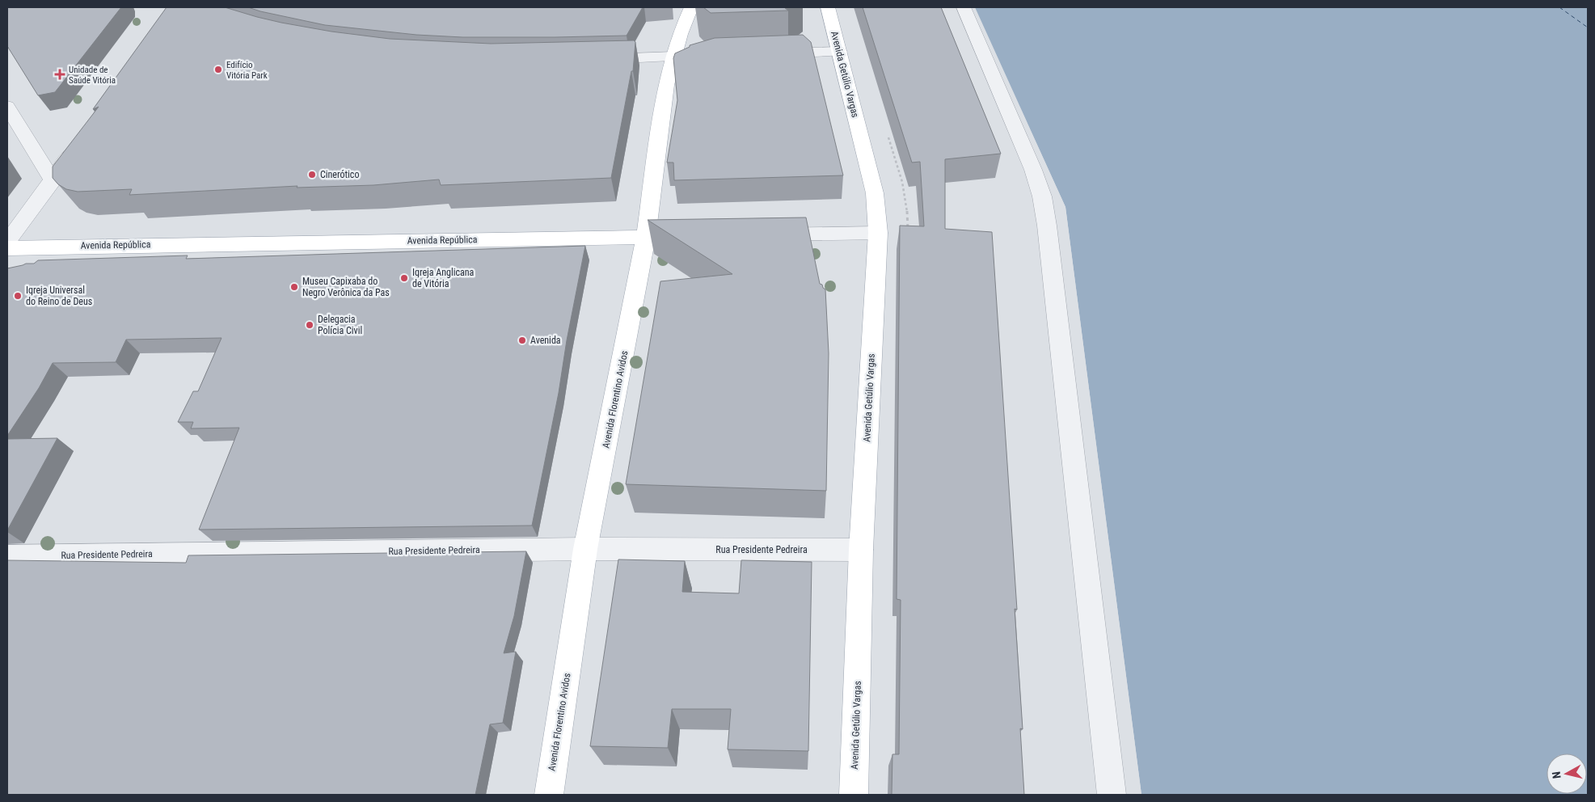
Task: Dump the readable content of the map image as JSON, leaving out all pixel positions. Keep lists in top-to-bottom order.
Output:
{
  "streets": {
    "main road": ["Avenida Getúlio Vargas", "Avenida República", "Avenida Florentino Avidos"],
    "street": ["Rua Presidente Pedreira"]
  },
  "crossings": [
    ["Avenida Getúlio Vargas", "Rua Presidente Pedreira"],
    ["Avenida República", "Avenida Florentino Avidos"],
    ["Avenida Florentino Avidos", "Rua Presidente Pedreira"]
  ],
  "places": {
    "other": [
      "Edifício Vitória Park",
      "Cinerótico",
      "Igreja Anglicana de Vitória",
      "Museu Capixaba do Negro Verônica da Pas",
      "Igreja Universal do Reino de Deus",
      "Delegacia Polícia Civil",
      "Avenida"
    ],
    "health": ["Unidade de Saúde Vitória"]
  },
  "north": "left"
}
